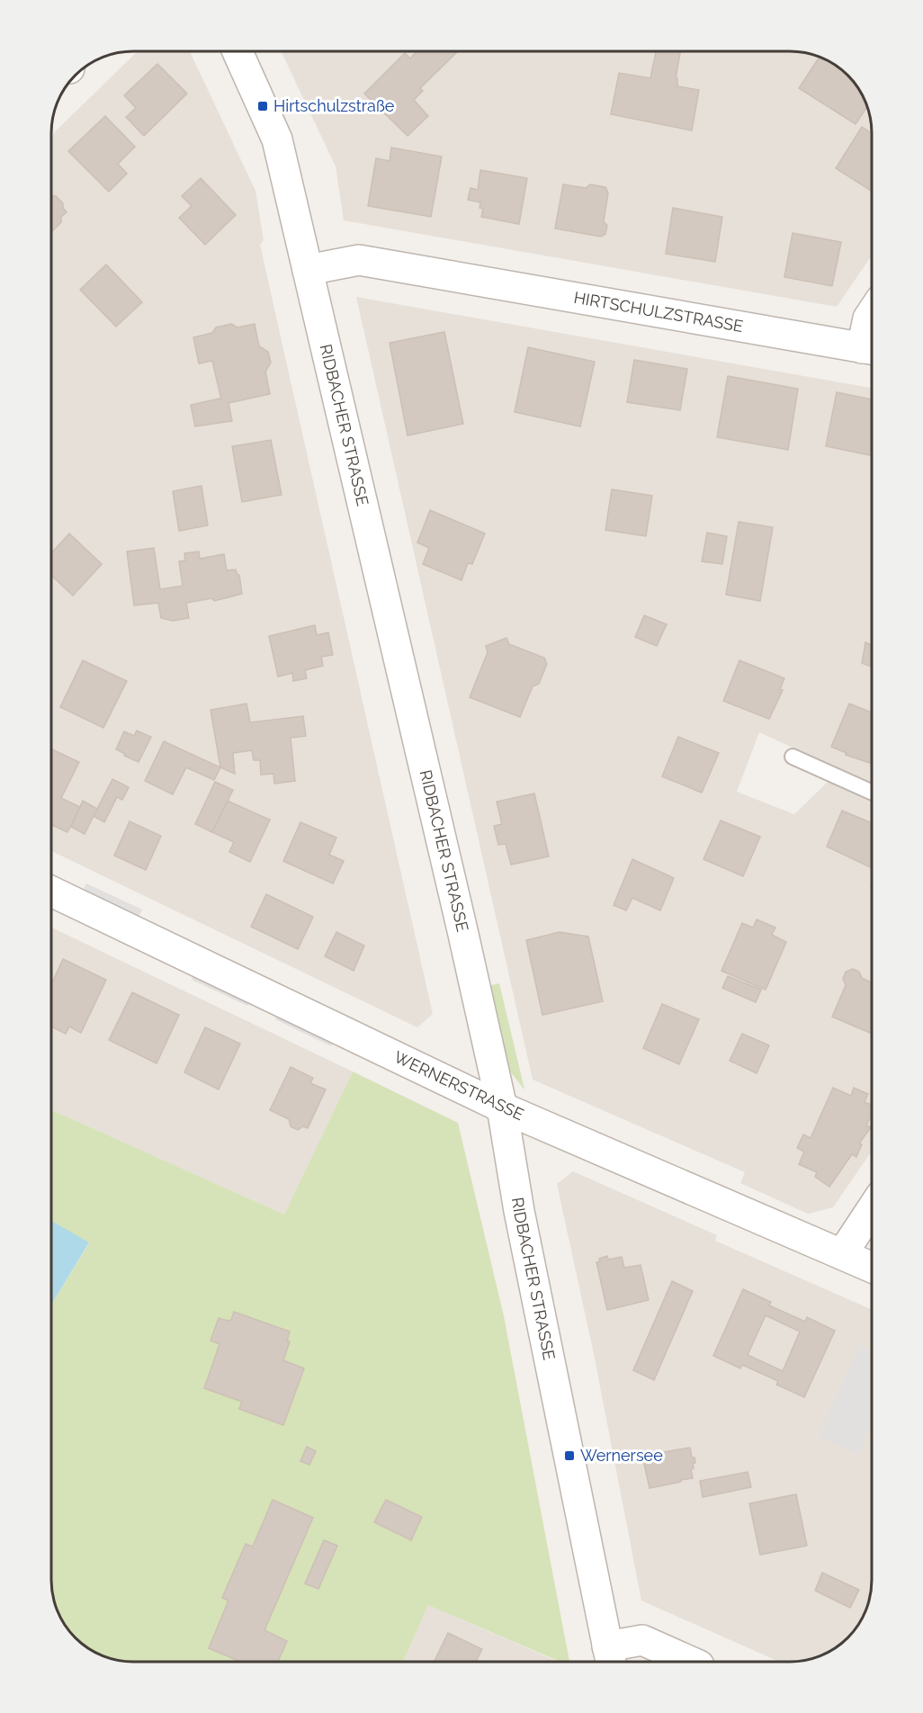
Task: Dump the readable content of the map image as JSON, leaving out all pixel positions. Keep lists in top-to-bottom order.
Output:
{
  "streets": {
    "street": ["HIRTSCHULZSTRASSE", "RIDBACHER STRASSE", "WERNERSTRASSE"]
  },
  "crossings": [
    ["HIRTSCHULZSTRASSE", "RIDBACHER STRASSE"],
    ["RIDBACHER STRASSE", "WERNERSTRASSE"]
  ],
  "places": {
    "transit": ["Hirtschulzstraße", "Wernersee"]
  }
}
